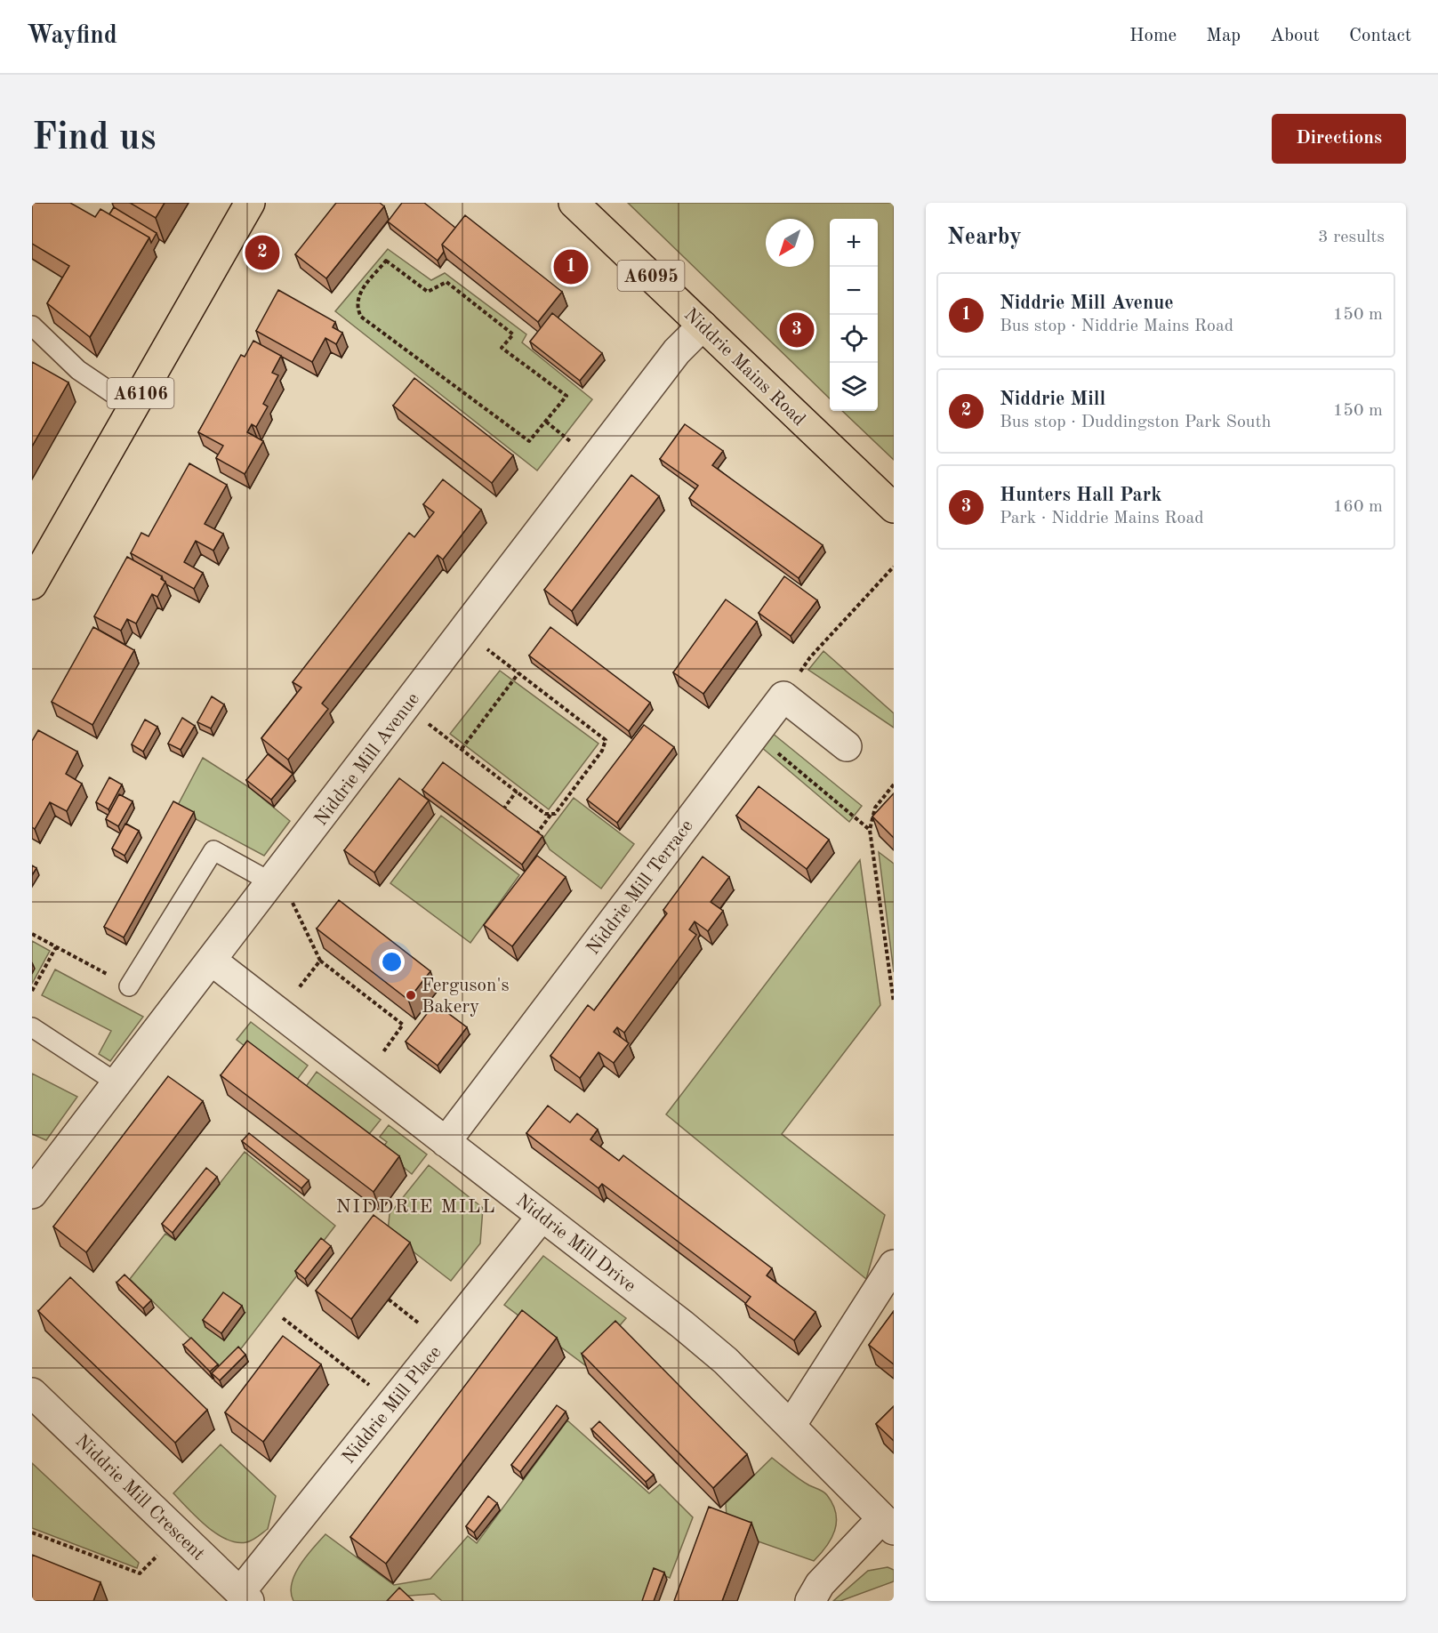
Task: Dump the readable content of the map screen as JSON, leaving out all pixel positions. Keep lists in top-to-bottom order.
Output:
{
  "streets": {
    "main road": ["A6095", "Niddrie Mains Road", "A6106"],
    "street": [
      "Niddrie Mill Avenue",
      "Niddrie Mill Terrace",
      "Niddrie Mill Drive",
      "Niddrie Mill Place",
      "Niddrie Mill Crescent"
    ]
  },
  "crossings": [
    ["Niddrie Mains Road", "Niddrie Mill Avenue"],
    ["Niddrie Mill Avenue", "Niddrie Mill Drive"],
    ["Niddrie Mill Terrace", "Niddrie Mill Drive"],
    ["Niddrie Mill Drive", "Niddrie Mill Place"],
    ["Niddrie Mill Place", "Niddrie Mill Crescent"]
  ],
  "districts": ["NIDDRIE MILL"],
  "places": ["Ferguson's Bakery"],
  "north": "bottom left",
  "page": {
    "header": "Wayfind",
    "nav": [
      "Home",
      "Map",
      "About",
      "Contact"
    ],
    "buttons": "Directions",
    "title": "Find us",
    "heading": ["Nearby", "3 results"],
    "map_buttons": ["+", "−"],
    "pins": ["2", "1", "3"],
    "list": [
      {
        "mark": "1",
        "name": "Niddrie Mill Avenue",
        "note": "Bus stop · Niddrie Mains Road",
        "value": "150 m"
      },
      {
        "mark": "2",
        "name": "Niddrie Mill",
        "note": "Bus stop · Duddingston Park South",
        "value": "150 m"
      },
      {
        "mark": "3",
        "name": "Hunters Hall Park",
        "note": "Park · Niddrie Mains Road",
        "value": "160 m"
      }
    ]
  }
}
